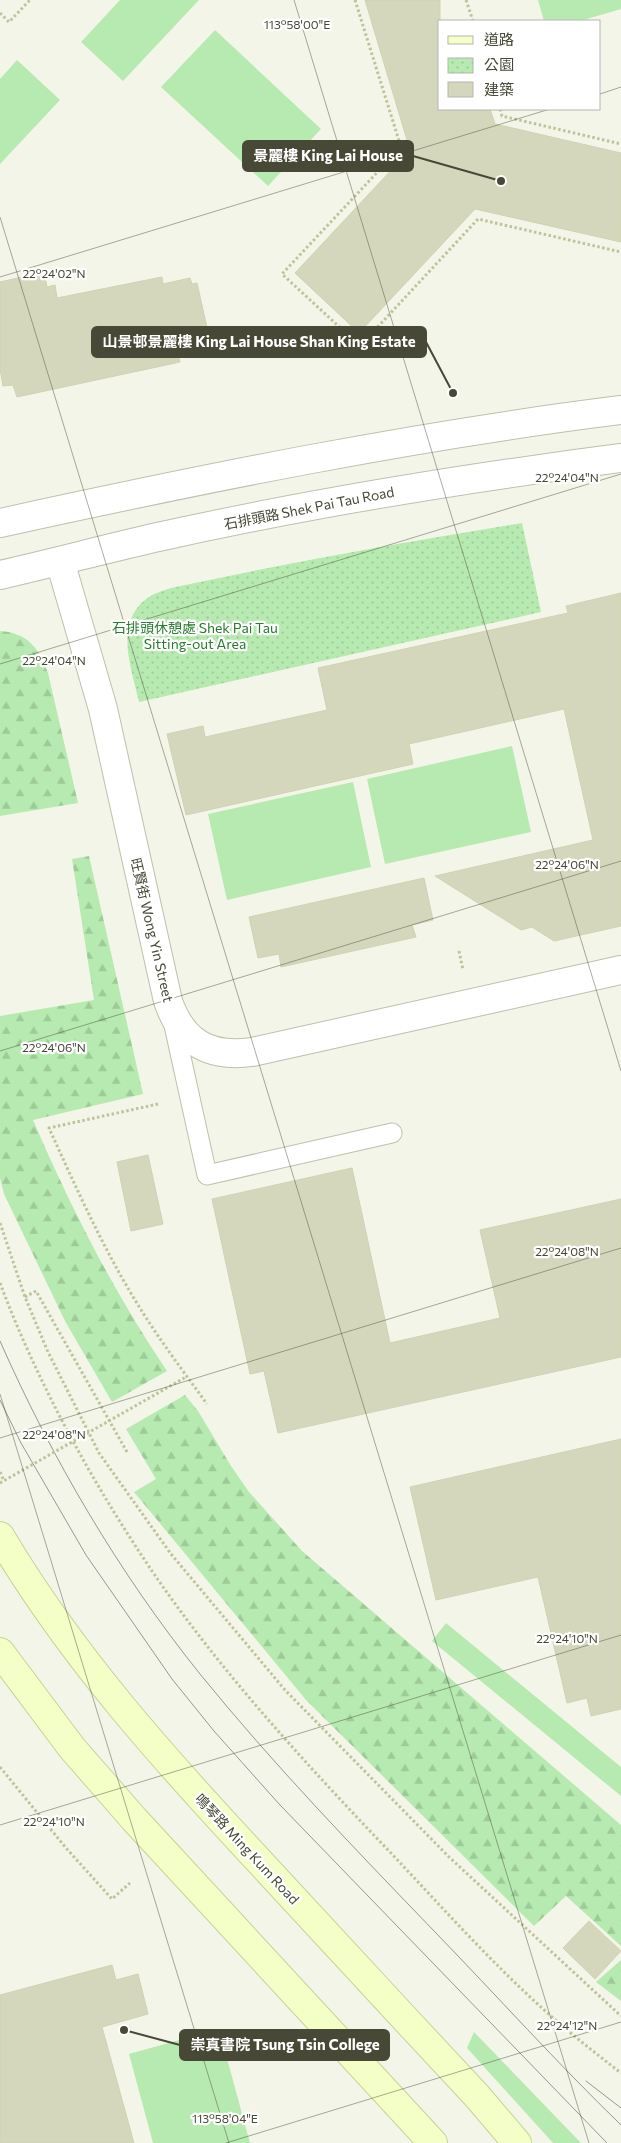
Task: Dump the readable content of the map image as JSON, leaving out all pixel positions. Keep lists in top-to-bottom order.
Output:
{
  "streets": {
    "main road": ["鳴琴路 Ming Kum Road"],
    "street": ["石排頭路 Shek Pai Tau Road", "旺賢街 Wong Yin Street"]
  },
  "crossings": [
    ["石排頭路 Shek Pai Tau Road", "旺賢街 Wong Yin Street"]
  ],
  "parks": ["石排頭休憩處 Shek Pai Tau Sitting-out Area"],
  "places": ["景麗樓 King Lai House", "山景邨景麗樓 King Lai House Shan King Estate", "崇真書院 Tsung Tsin College"],
  "legend": ["道路", "公園", "建築"],
  "coordinates": [
    "113°58'00\"E",
    "22°24'02\"N",
    "22°24'04\"N",
    "22°24'06\"N",
    "22°24'08\"N",
    "22°24'10\"N",
    "22°24'12\"N",
    "113°58'04\"E"
  ]
}
